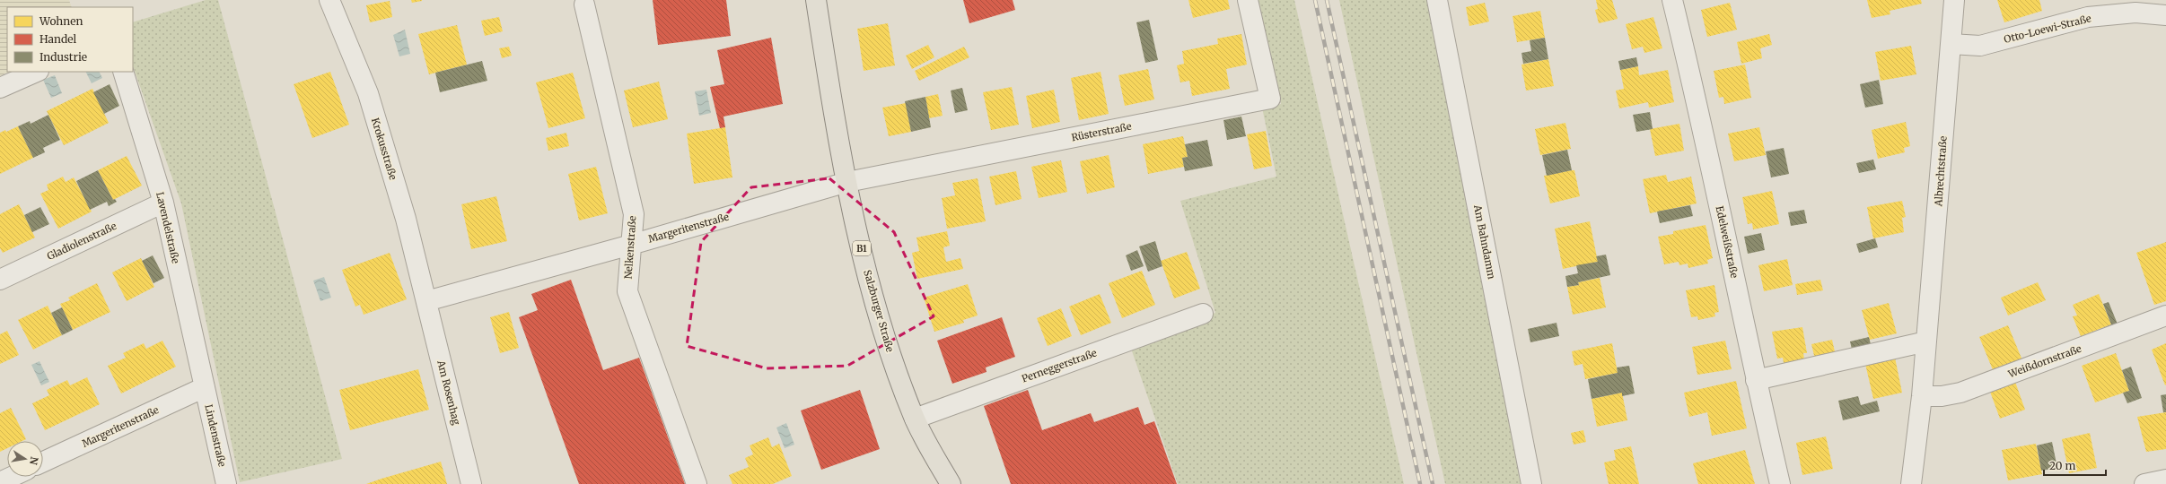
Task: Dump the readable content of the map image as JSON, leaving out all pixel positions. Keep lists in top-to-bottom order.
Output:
{
  "streets": {
    "main road": ["B1", "Salzburger Straße"],
    "street": [
      "Otto-Loewi-Straße",
      "Rüsterstraße",
      "Krokusstraße",
      "Albrechtstraße",
      "Lavendelstraße",
      "Margeritenstraße",
      "Gladiolenstraße",
      "Am Bahndamm",
      "Edelweißstraße",
      "Nelkenstraße",
      "Weißdornstraße",
      "Perneggerstraße",
      "Am Rosenhag",
      "Lindenstraße"
    ]
  },
  "crossings": [
    ["Otto-Loewi-Straße", "Albrechtstraße"],
    ["Rüsterstraße", "Margeritenstraße"],
    ["Rüsterstraße", "Salzburger Straße"],
    ["Krokusstraße", "Margeritenstraße"],
    ["Krokusstraße", "Am Rosenhag"],
    ["Albrechtstraße", "Weißdornstraße"],
    ["Lavendelstraße", "Margeritenstraße"],
    ["Lavendelstraße", "Gladiolenstraße"],
    ["Lavendelstraße", "Lindenstraße"],
    ["Margeritenstraße", "Nelkenstraße"],
    ["Margeritenstraße", "Salzburger Straße"],
    ["Margeritenstraße", "Am Rosenhag"],
    ["Margeritenstraße", "Lindenstraße"],
    ["Salzburger Straße", "Perneggerstraße"]
  ],
  "legend": ["Wohnen", "Handel", "Industrie"],
  "scale_bar": "20 m",
  "north": "right"
}
